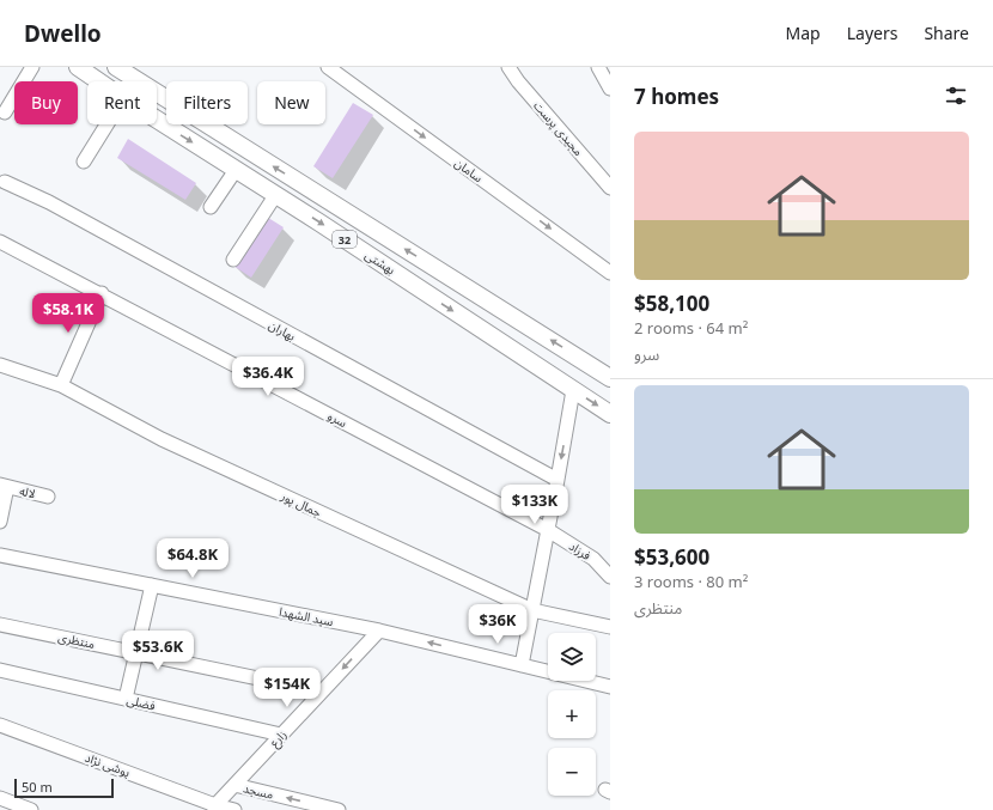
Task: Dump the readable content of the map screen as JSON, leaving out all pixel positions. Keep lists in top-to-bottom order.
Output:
{
  "streets": {
    "main road": ["32", "بهشتى"],
    "street": [
      "مجیدی پرست",
      "سامان",
      "بهاران",
      "سرو",
      "لاله",
      "جمال پور",
      "فرزاد",
      "سید الشهدا",
      "منتظری",
      "فضلی",
      "زارع",
      "یوشی نژاد",
      "مسجد"
    ]
  },
  "crossings": [
    ["سرو", "فرزاد"],
    ["سید الشهدا", "زارع"],
    ["منتظری", "زارع"],
    ["فضلی", "زارع"],
    ["زارع", "یوشی نژاد"],
    ["زارع", "مسجد"]
  ],
  "one_way": ["سامان", "زارع", "مسجد"],
  "scale_bar": "50 m",
  "page": {
    "header": "Dwello",
    "nav": ["Map", "Layers", "Share"],
    "heading": "7 homes",
    "chip": [
      "Buy",
      "Rent",
      "Filters",
      "New"
    ],
    "list": [
      {
        "name": "$58,100",
        "note": "2 rooms · 64 m² · سرو"
      },
      {
        "name": "$53,600",
        "note": "3 rooms · 80 m² · منتظری"
      }
    ],
    "price": [
      "$58.1K",
      "$36.4K",
      "$133K",
      "$64.8K",
      "$36K",
      "$53.6K",
      "$154K"
    ],
    "map_buttons": ["+", "−"],
    "scale": "50 m"
  }
}
